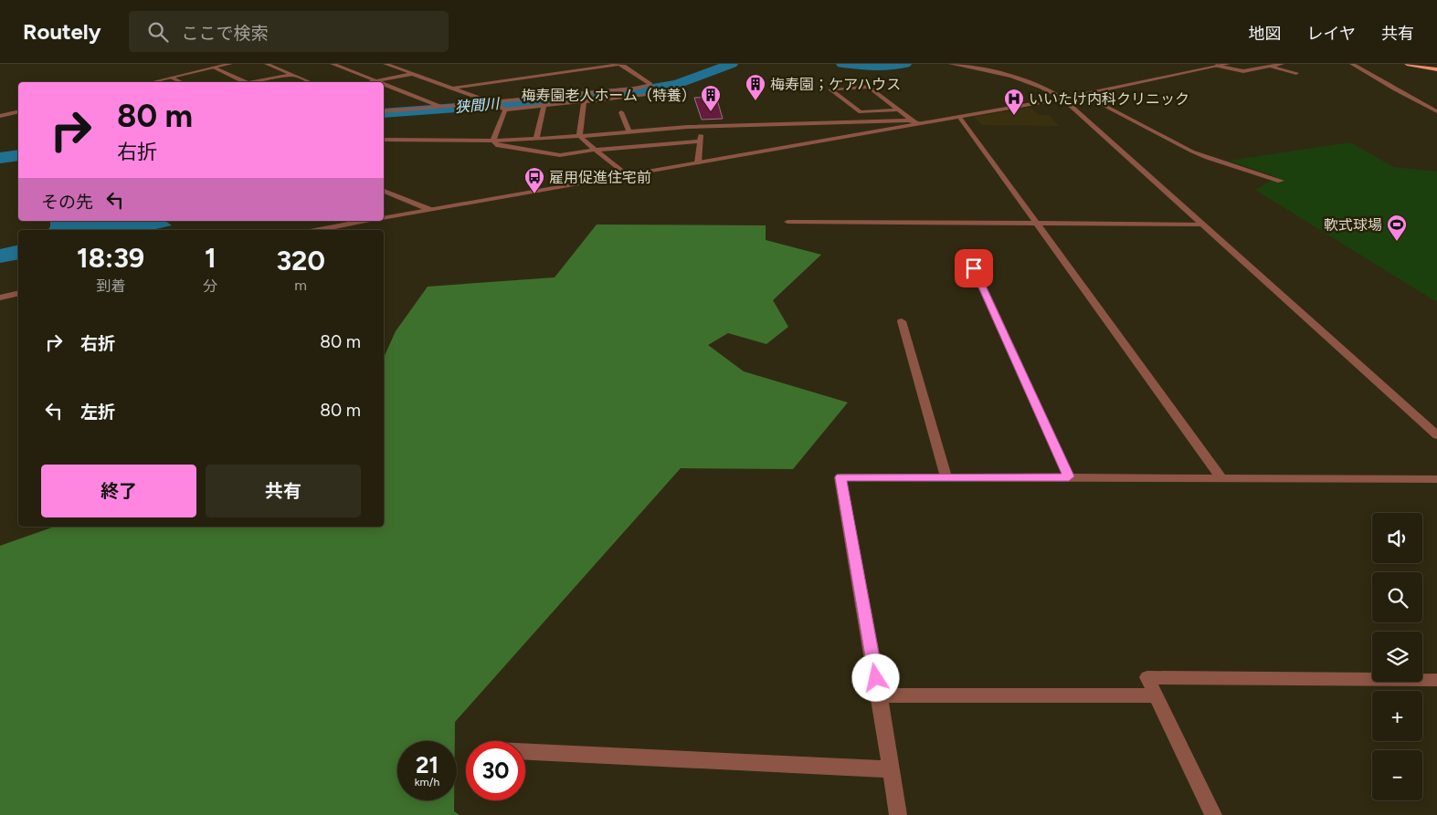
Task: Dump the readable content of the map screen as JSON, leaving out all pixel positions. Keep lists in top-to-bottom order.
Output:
{
  "water": ["狭間川"],
  "places": {
    "building": ["梅寿園；ケアハウス", "梅寿園老人ホーム（特養）"],
    "hospital": ["いいたけ内科クリニック"],
    "bus stop": ["雇用促進住宅前"],
    "sports": ["軟式球場"]
  },
  "page": {
    "header": "Routely",
    "search": "ここで検索",
    "nav": ["地図", "レイヤ", "共有"],
    "turn": ["80 m", "右折"],
    "then": "その先",
    "eta": [
      "18:39",
      "到着",
      "1",
      "分",
      "320",
      "m"
    ],
    "list": [
      {
        "name": "右折",
        "value": "80 m"
      },
      {
        "name": "左折",
        "value": "80 m"
      }
    ],
    "buttons": ["終了", "共有"],
    "map_buttons": ["+", "−"],
    "speed": "21 km/h",
    "limit": "30"
  }
}
